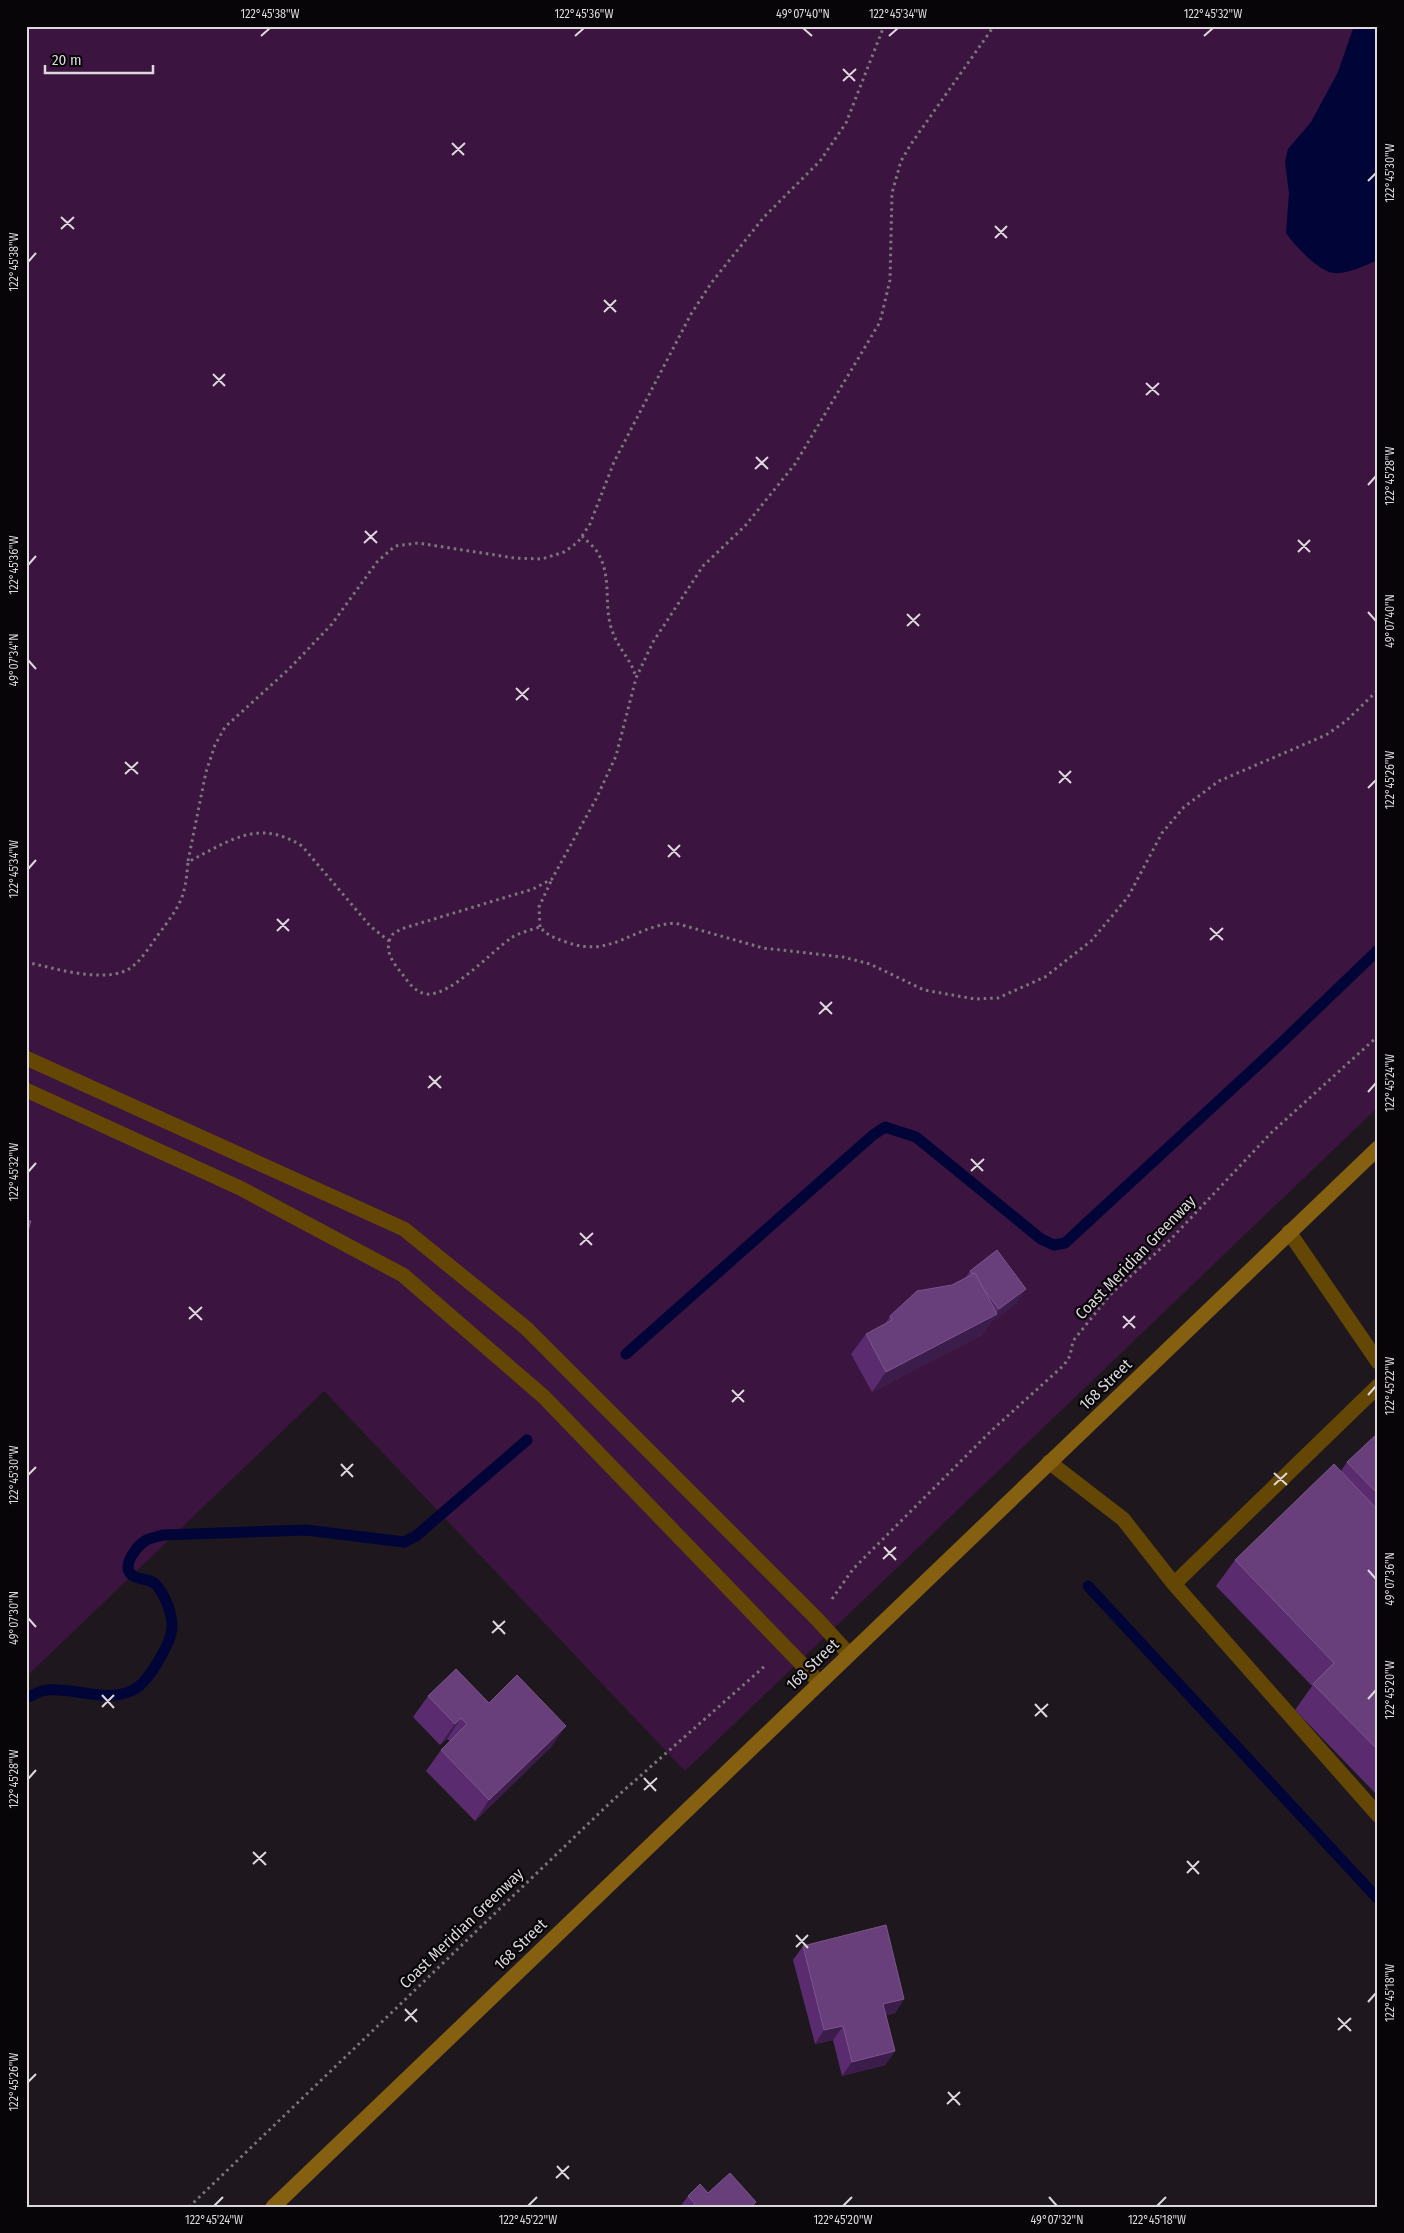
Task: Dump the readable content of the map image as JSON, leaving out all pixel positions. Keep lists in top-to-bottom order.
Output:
{
  "streets": {
    "main road": ["168 Street"],
    "path": ["Coast Meridian Greenway"]
  },
  "scale_bar": "20 m",
  "coordinates": [
    "122°45'38\"W",
    "122°45'36\"W",
    "49°07'40\"N",
    "122°45'34\"W",
    "122°45'32\"W",
    "122°45'30\"W",
    "122°45'28\"W",
    "49°07'34\"N",
    "122°45'26\"W",
    "122°45'24\"W",
    "122°45'22\"W",
    "49°07'36\"N",
    "49°07'30\"N",
    "122°45'20\"W",
    "122°45'18\"W",
    "49°07'32\"N"
  ]
}
